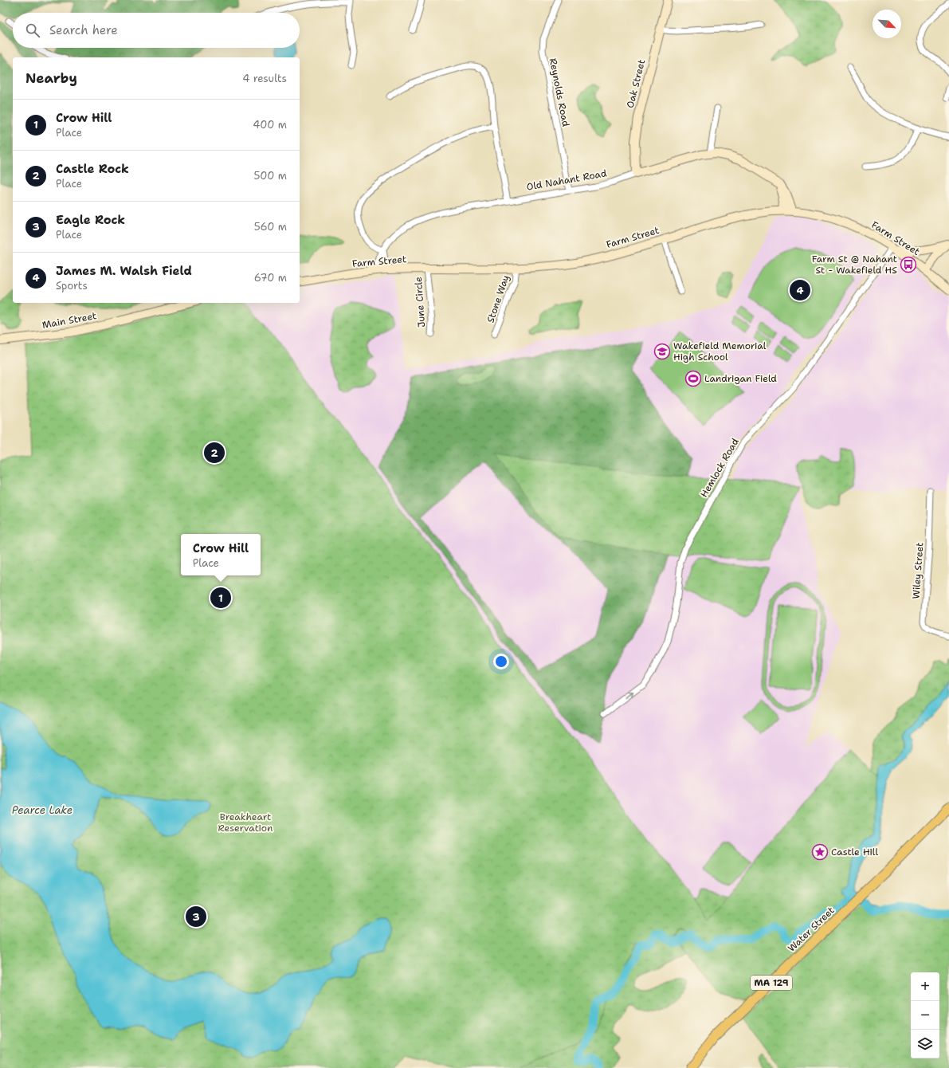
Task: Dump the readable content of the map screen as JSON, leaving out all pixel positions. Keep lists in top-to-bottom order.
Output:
{
  "streets": {
    "main road": [
      "Oak Street",
      "Old Nahant Road",
      "Farm Street",
      "Main Street",
      "Water Street",
      "MA 129"
    ],
    "street": [
      "Reynolds Road",
      "Stone Way",
      "June Circle",
      "Hemlock Road",
      "Wiley Street"
    ]
  },
  "crossings": [
    ["Oak Street", "Old Nahant Road"],
    ["Reynolds Road", "Old Nahant Road"],
    ["Old Nahant Road", "Farm Street"],
    ["Farm Street", "Stone Way"],
    ["Farm Street", "June Circle"],
    ["Farm Street", "Hemlock Road"]
  ],
  "one_way": ["Hemlock Road"],
  "water": ["Pearce Lake"],
  "parks": ["Breakheart Reservation"],
  "places": {
    "bus stop": ["Farm St @ Nahant St - Wakefield HS"],
    "school or university": ["Wakefield Memorial High School"],
    "sports": ["Landrigan Field"],
    "place": ["Castle Hill"]
  },
  "north": "bottom right",
  "page": {
    "search": "Search here",
    "heading": ["Nearby", "4 results"],
    "list": [
      {
        "mark": "1",
        "name": "Crow Hill",
        "note": "Place",
        "value": "400 m"
      },
      {
        "mark": "2",
        "name": "Castle Rock",
        "note": "Place",
        "value": "500 m"
      },
      {
        "mark": "3",
        "name": "Eagle Rock",
        "note": "Place",
        "value": "560 m"
      },
      {
        "mark": "4",
        "name": "James M. Walsh Field",
        "note": "Sports",
        "value": "670 m"
      }
    ],
    "pins": [
      "4",
      "2",
      "1",
      "3"
    ],
    "popup": ["Crow Hill", "Place"],
    "map_buttons": ["+", "−"]
  }
}
